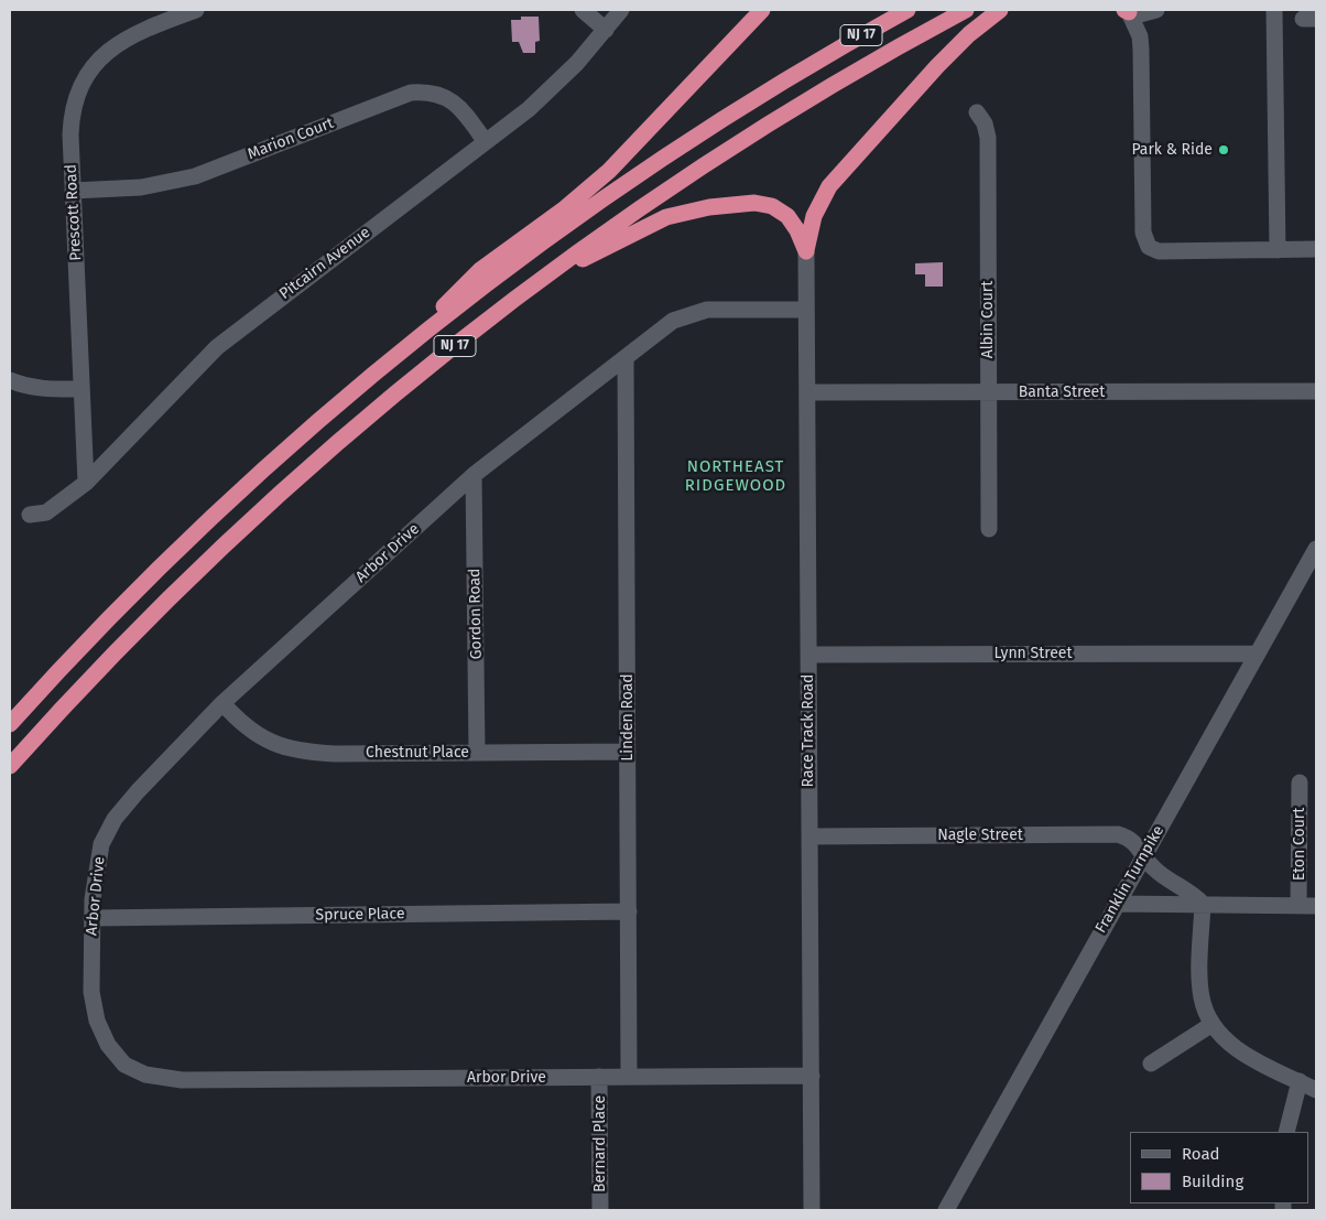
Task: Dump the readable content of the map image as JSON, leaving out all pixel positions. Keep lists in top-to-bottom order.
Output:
{
  "streets": {
    "highway": ["NJ 17"],
    "street": [
      "Marion Court",
      "Prescott Road",
      "Pitcairn Avenue",
      "Albin Court",
      "Banta Street",
      "Arbor Drive",
      "Gordon Road",
      "Lynn Street",
      "Linden Road",
      "Race Track Road",
      "Chestnut Place",
      "Nagle Street",
      "Eton Court",
      "Franklin Turnpike",
      "Spruce Place",
      "Bernard Place"
    ]
  },
  "crossings": [
    ["Marion Court", "Prescott Road"],
    ["Marion Court", "Pitcairn Avenue"],
    ["Prescott Road", "Pitcairn Avenue"],
    ["Albin Court", "Banta Street"],
    ["Banta Street", "Race Track Road"],
    ["Arbor Drive", "Gordon Road"],
    ["Arbor Drive", "Linden Road"],
    ["Arbor Drive", "Race Track Road"],
    ["Arbor Drive", "Chestnut Place"],
    ["Arbor Drive", "Spruce Place"],
    ["Arbor Drive", "Bernard Place"],
    ["Gordon Road", "Chestnut Place"],
    ["Lynn Street", "Race Track Road"],
    ["Lynn Street", "Franklin Turnpike"],
    ["Linden Road", "Chestnut Place"],
    ["Linden Road", "Spruce Place"],
    ["Race Track Road", "Nagle Street"],
    ["Nagle Street", "Franklin Turnpike"]
  ],
  "districts": ["NORTHEAST RIDGEWOOD"],
  "places": ["Park & Ride"],
  "legend": ["Road", "Building"]
}
